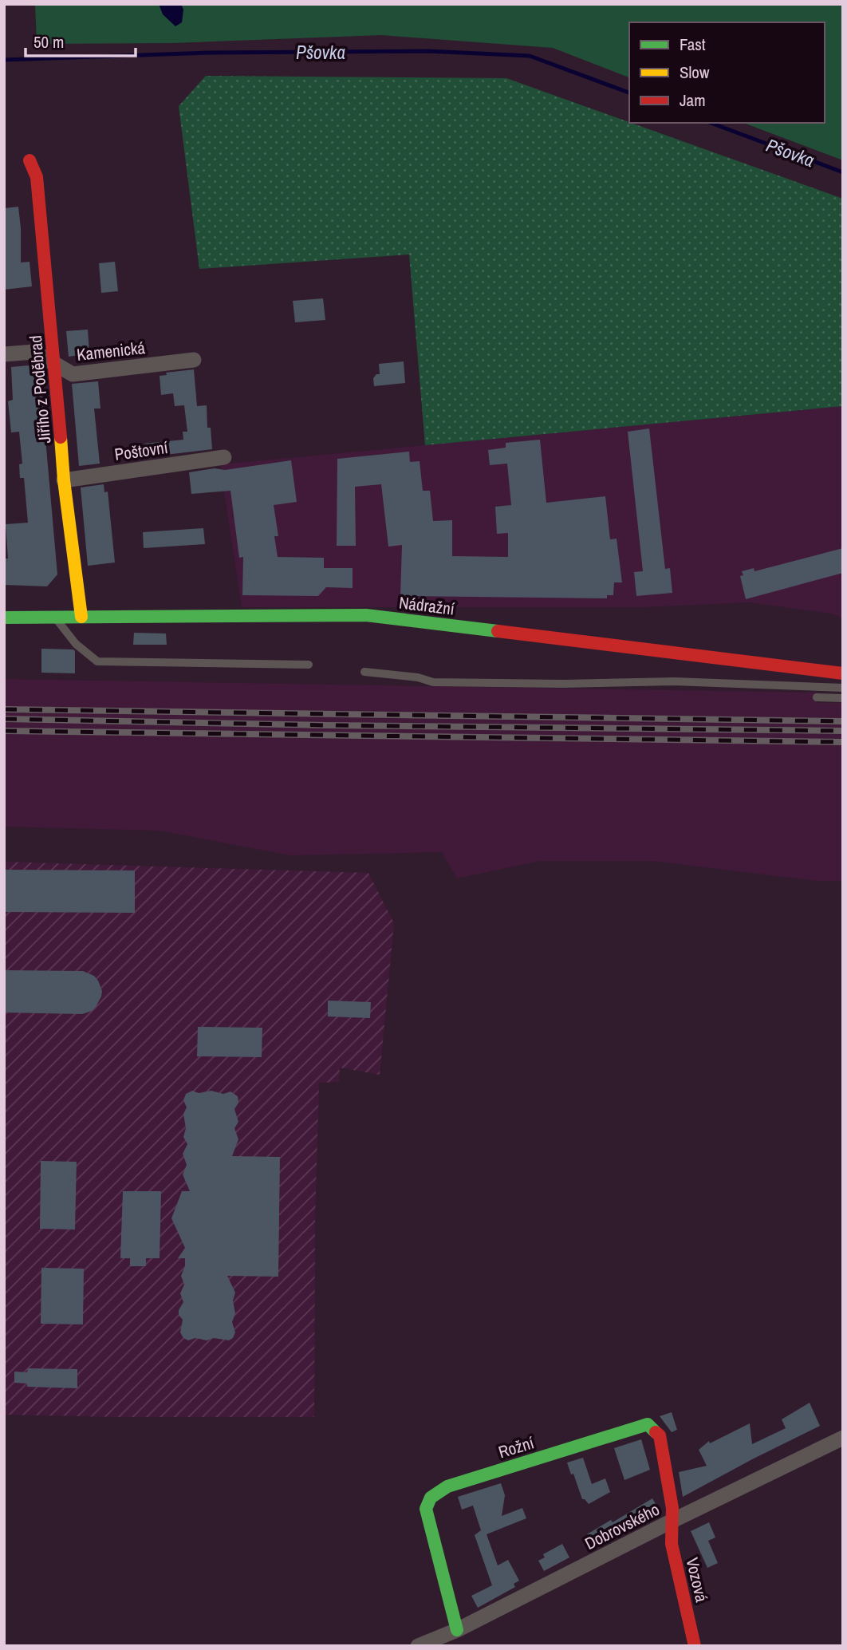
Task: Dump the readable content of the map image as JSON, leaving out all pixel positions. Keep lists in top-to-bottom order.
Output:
{
  "streets": {
    "street": [
      "Kamenická",
      "Jiřího z Poděbrad",
      "Poštovní",
      "Nádražní",
      "Rožní",
      "Dobrovského",
      "Vozová"
    ]
  },
  "crossings": [
    ["Kamenická", "Jiřího z Poděbrad"],
    ["Jiřího z Poděbrad", "Poštovní"],
    ["Jiřího z Poděbrad", "Nádražní"],
    ["Rožní", "Dobrovského"],
    ["Rožní", "Vozová"],
    ["Dobrovského", "Vozová"]
  ],
  "water": ["Pšovka"],
  "legend": ["Fast", "Slow", "Jam"],
  "scale_bar": "50 m"
}
